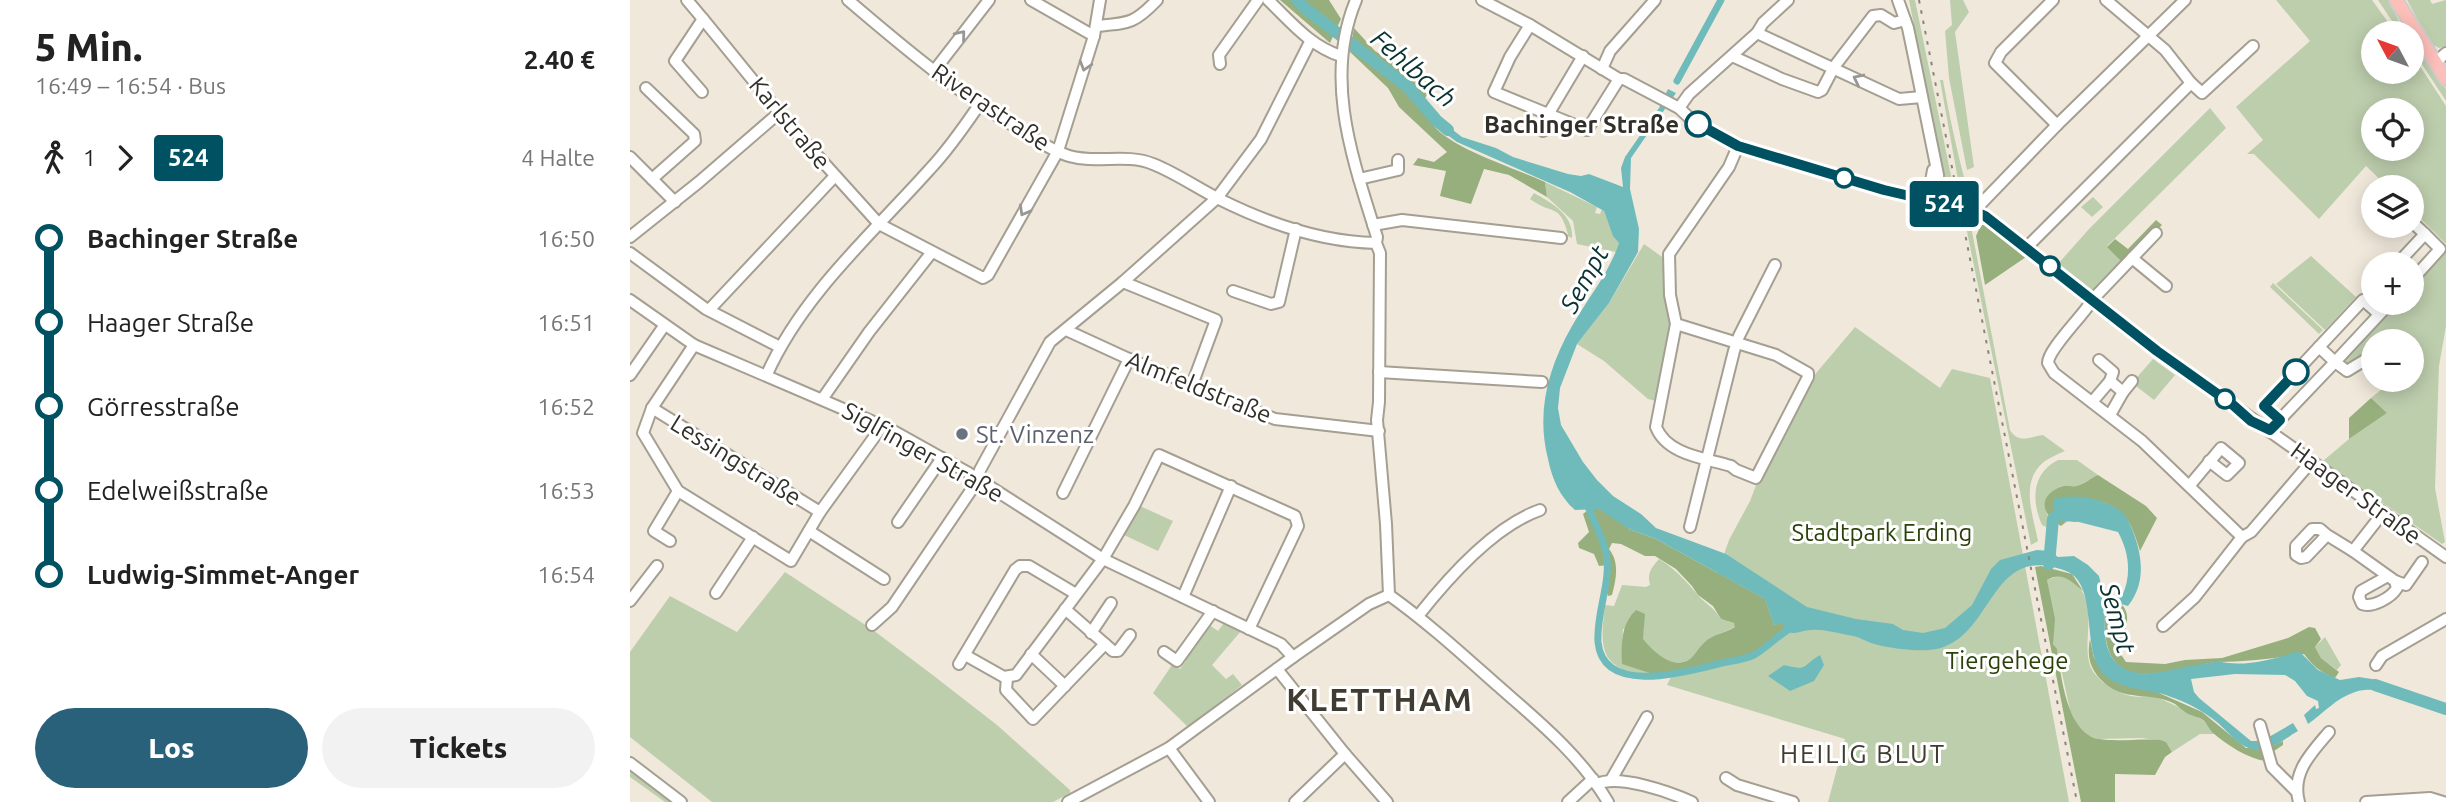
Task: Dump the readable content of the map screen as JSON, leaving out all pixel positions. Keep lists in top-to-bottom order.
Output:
{
  "streets": {
    "street": [
      "Riverastraße",
      "Karlstraße",
      "Almfeldstraße",
      "Siglfinger Straße",
      "Lessingstraße",
      "Haager Straße"
    ]
  },
  "districts": ["KLETTHAM", "HEILIG BLUT"],
  "water": ["Fehlbach", "Sempt"],
  "parks": ["Stadtpark Erding", "Tiergehege"],
  "places": ["Bachinger Straße", "St. Vinzenz"],
  "lines": ["bus line 524"],
  "north": "top left",
  "page": {
    "heading": ["5 Min.", "16:49 – 16:54 · Bus", "2.40 €"],
    "on_map": "524",
    "map_buttons": ["+", "−"],
    "legs": ["1", "524", "4 Halte"],
    "list": [
      {
        "name": "Bachinger Straße",
        "value": "16:50"
      },
      {
        "name": "Haager Straße",
        "value": "16:51"
      },
      {
        "name": "Görresstraße",
        "value": "16:52"
      },
      {
        "name": "Edelweißstraße",
        "value": "16:53"
      },
      {
        "name": "Ludwig-Simmet-Anger",
        "value": "16:54"
      }
    ],
    "buttons": ["Los", "Tickets"]
  }
}
